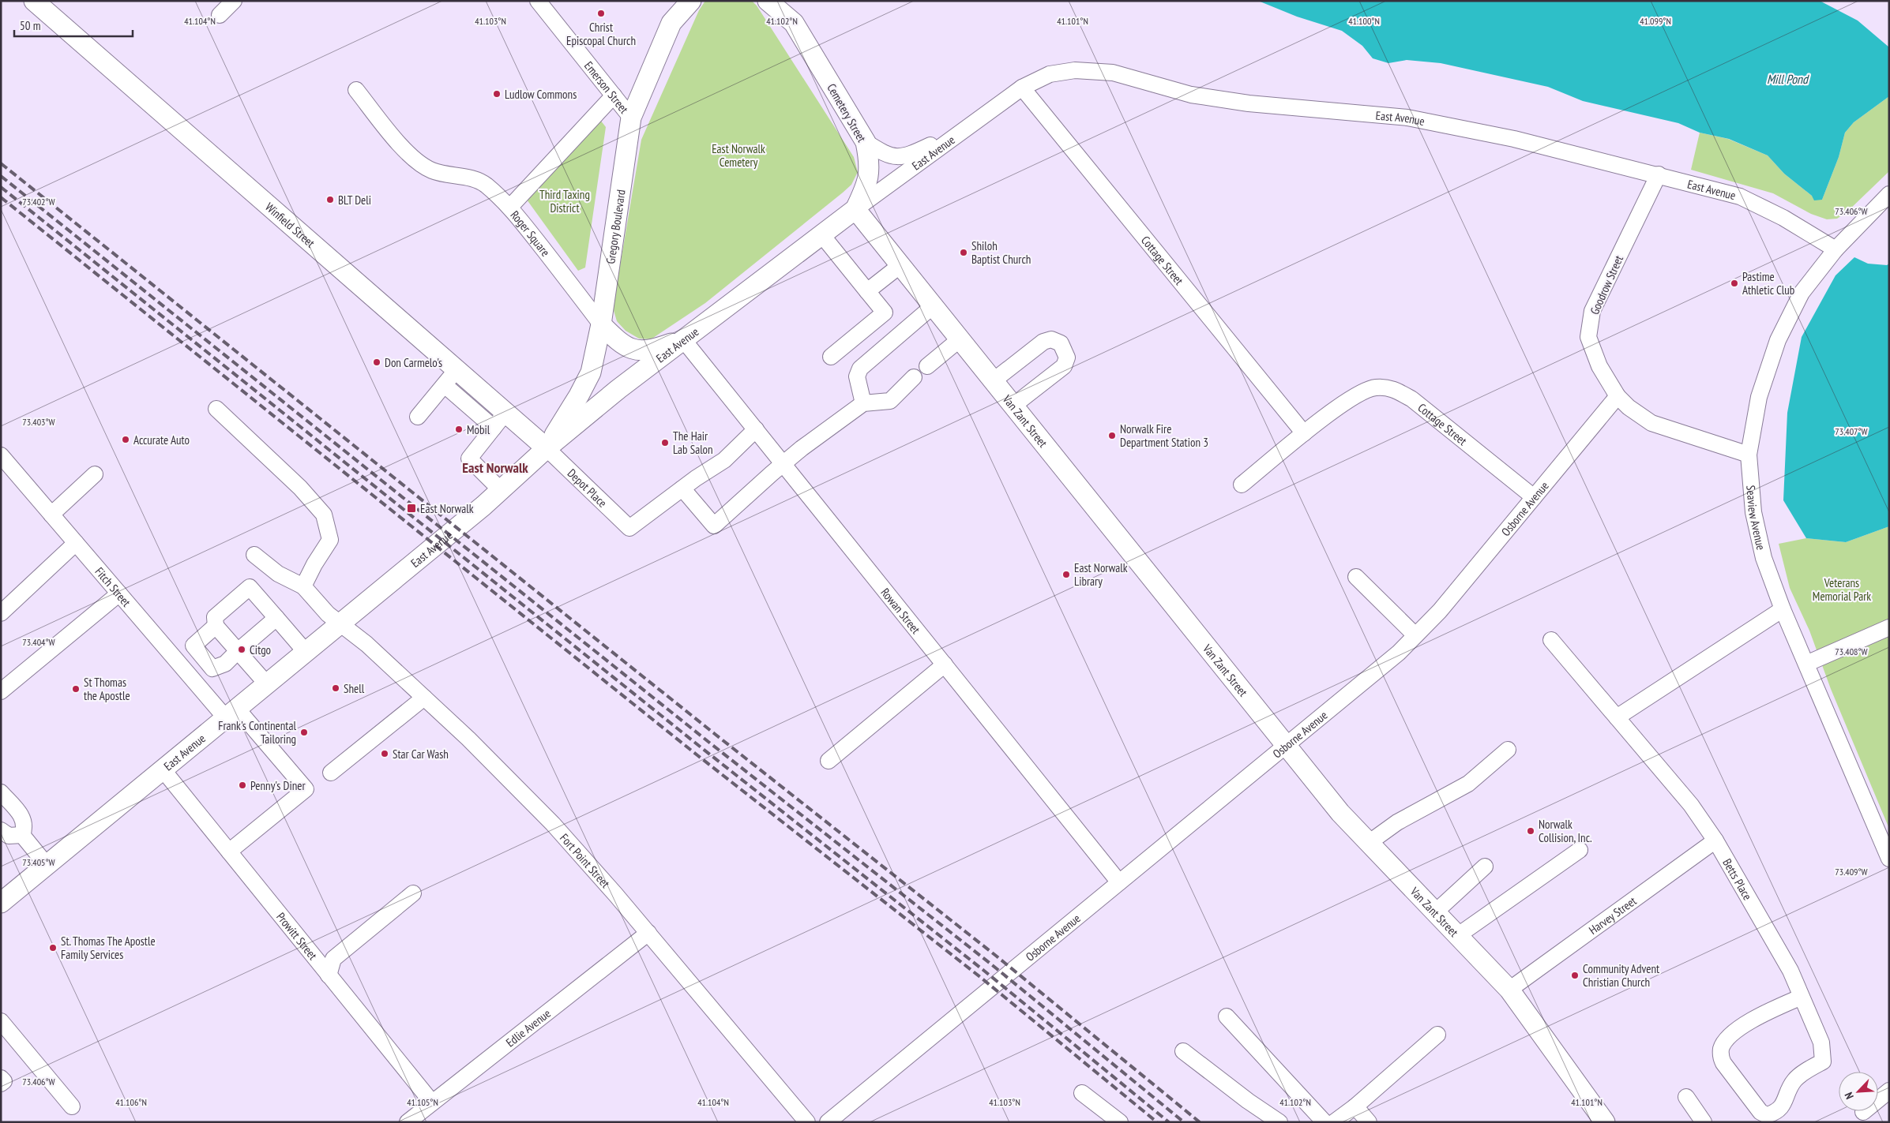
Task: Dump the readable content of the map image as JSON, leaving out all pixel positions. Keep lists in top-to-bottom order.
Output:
{
  "streets": {
    "main road": [
      "Cemetery Street",
      "East Avenue",
      "Winfield Street",
      "Gregory Boulevard",
      "Van Zant Street"
    ],
    "street": [
      "Emerson Street",
      "Roger Square",
      "Cottage Street",
      "Goodrow Street",
      "Depot Place",
      "Osborne Avenue",
      "Seaview Avenue",
      "Fitch Street",
      "Rowan Street",
      "Fort Point Street",
      "Betts Place",
      "Harvey Street",
      "Prowitt Street",
      "Edlie Avenue"
    ]
  },
  "crossings": [
    ["Emerson Street", "Gregory Boulevard"],
    ["Emerson Street", "Roger Square"],
    ["Cemetery Street", "East Avenue"],
    ["Cemetery Street", "Van Zant Street"],
    ["East Avenue", "Winfield Street"],
    ["East Avenue", "Gregory Boulevard"],
    ["East Avenue", "Cottage Street"],
    ["East Avenue", "Goodrow Street"],
    ["East Avenue", "Van Zant Street"],
    ["East Avenue", "Depot Place"],
    ["East Avenue", "Seaview Avenue"],
    ["East Avenue", "Fitch Street"],
    ["East Avenue", "Rowan Street"],
    ["East Avenue", "Fort Point Street"],
    ["East Avenue", "Prowitt Street"],
    ["Winfield Street", "Gregory Boulevard"],
    ["Winfield Street", "Depot Place"],
    ["Gregory Boulevard", "Roger Square"],
    ["Gregory Boulevard", "Depot Place"],
    ["Cottage Street", "Osborne Avenue"],
    ["Goodrow Street", "Osborne Avenue"],
    ["Van Zant Street", "Osborne Avenue"],
    ["Van Zant Street", "Harvey Street"],
    ["Osborne Avenue", "Rowan Street"],
    ["Fitch Street", "Prowitt Street"],
    ["Fort Point Street", "Edlie Avenue"],
    ["Betts Place", "Harvey Street"],
    ["Prowitt Street", "Edlie Avenue"]
  ],
  "districts": ["East Norwalk"],
  "water": ["Mill Pond"],
  "parks": ["East Norwalk Cemetery", "Third Taxing District", "Veterans Memorial Park"],
  "places": {
    "other": [
      "Christ Episcopal Church",
      "Ludlow Commons",
      "BLT Deli",
      "Shiloh Baptist Church",
      "Pastime Athletic Club",
      "Don Carmelo's",
      "Mobil",
      "Norwalk Fire Department Station 3",
      "Accurate Auto",
      "The Hair Lab Salon",
      "East Norwalk Library",
      "Citgo",
      "Shell",
      "St Thomas the Apostle",
      "Frank's Continental Tailoring",
      "Star Car Wash",
      "Penny's Diner",
      "Norwalk Collision, Inc.",
      "St. Thomas The Apostle Family Services",
      "Community Advent Christian Church"
    ],
    "transit": ["East Norwalk"]
  },
  "scale_bar": "50 m",
  "north": "bottom left",
  "coordinates": [
    "41.101°N",
    "41.104°N",
    "41.103°N",
    "41.102°N",
    "41.100°N",
    "41.099°N",
    "73.402°W",
    "73.406°W",
    "73.403°W",
    "73.407°W",
    "73.404°W",
    "73.408°W",
    "73.405°W",
    "73.409°W",
    "41.106°N",
    "41.105°N"
  ]
}
